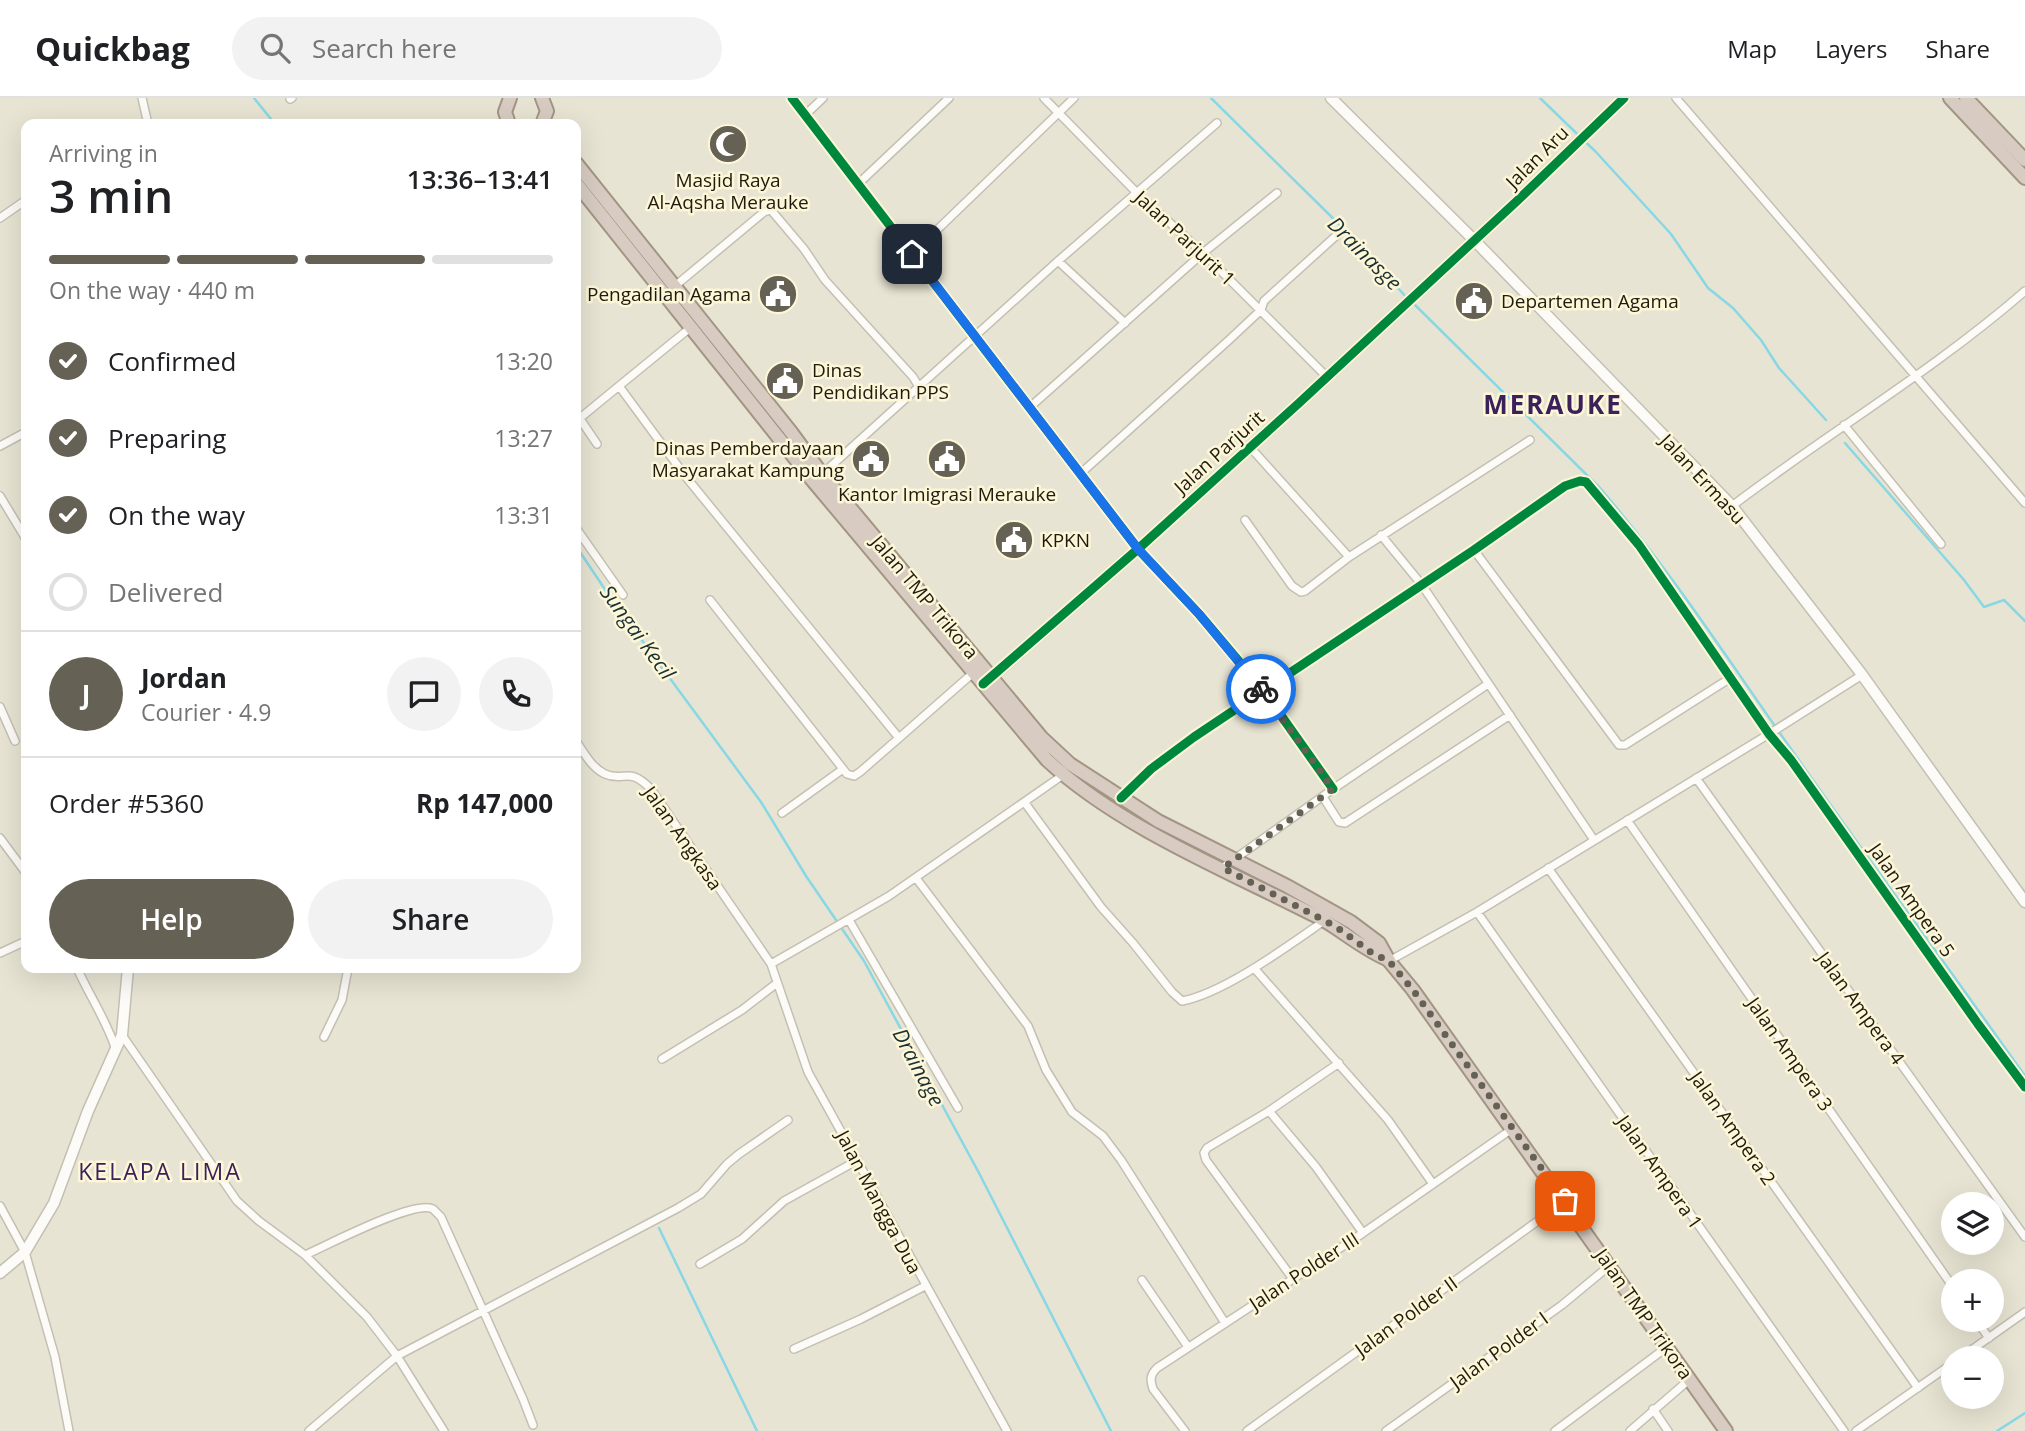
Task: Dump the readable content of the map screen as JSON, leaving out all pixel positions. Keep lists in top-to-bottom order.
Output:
{
  "streets": {
    "highway": ["Jalan TMP Trikora"],
    "street": [
      "Jalan Aru",
      "Jalan Parjurit 1",
      "Jalan Parjurit",
      "Jalan Ermasu",
      "Jalan Angkasa",
      "Jalan Ampera 5",
      "Jalan Ampera 4",
      "Jalan Ampera 3",
      "Jalan Ampera 2",
      "Jalan Ampera 1",
      "Jalan Mangga Dua",
      "Jalan Polder III",
      "Jalan Polder II",
      "Jalan Polder I"
    ]
  },
  "crossings": [
    ["Jalan Aru", "Jalan Parjurit"],
    ["Jalan Aru", "Jalan Ermasu"],
    ["Jalan Parjurit 1", "Jalan Parjurit"],
    ["Jalan Parjurit", "Jalan Ermasu"],
    ["Jalan Parjurit", "Jalan TMP Trikora"],
    ["Jalan TMP Trikora", "Jalan Polder III"],
    ["Jalan TMP Trikora", "Jalan Polder II"],
    ["Jalan TMP Trikora", "Jalan Polder I"],
    ["Jalan Angkasa", "Jalan Mangga Dua"]
  ],
  "districts": ["MERAUKE", "KELAPA LIMA"],
  "water": ["Drainasge", "Sungai Kecil", "Drainage"],
  "places": {
    "mosque": ["Masjid Raya Al-Aqsha Merauke"],
    "public building": [
      "Pengadilan Agama",
      "Departemen Agama",
      "Dinas Pendidikan PPS",
      "Dinas Pemberdayaan Masyarakat Kampung",
      "Kantor Imigrasi Merauke",
      "KPKN"
    ]
  },
  "page": {
    "header": "Quickbag",
    "search": "Search here",
    "nav": ["Map", "Layers", "Share"],
    "heading": ["3 min", "Arriving in", "13:36–13:41"],
    "panel": [
      "Jordan",
      "Courier · 4.9",
      "Order #5360",
      "Rp 147,000"
    ],
    "bar": "On the way · 440 m",
    "list": [
      ["Confirmed", "13:20"],
      ["Preparing", "13:27"],
      ["On the way", "13:31"],
      "Delivered"
    ],
    "round": "J",
    "buttons": ["Help", "Share"],
    "map_buttons": ["+", "−"]
  }
}
